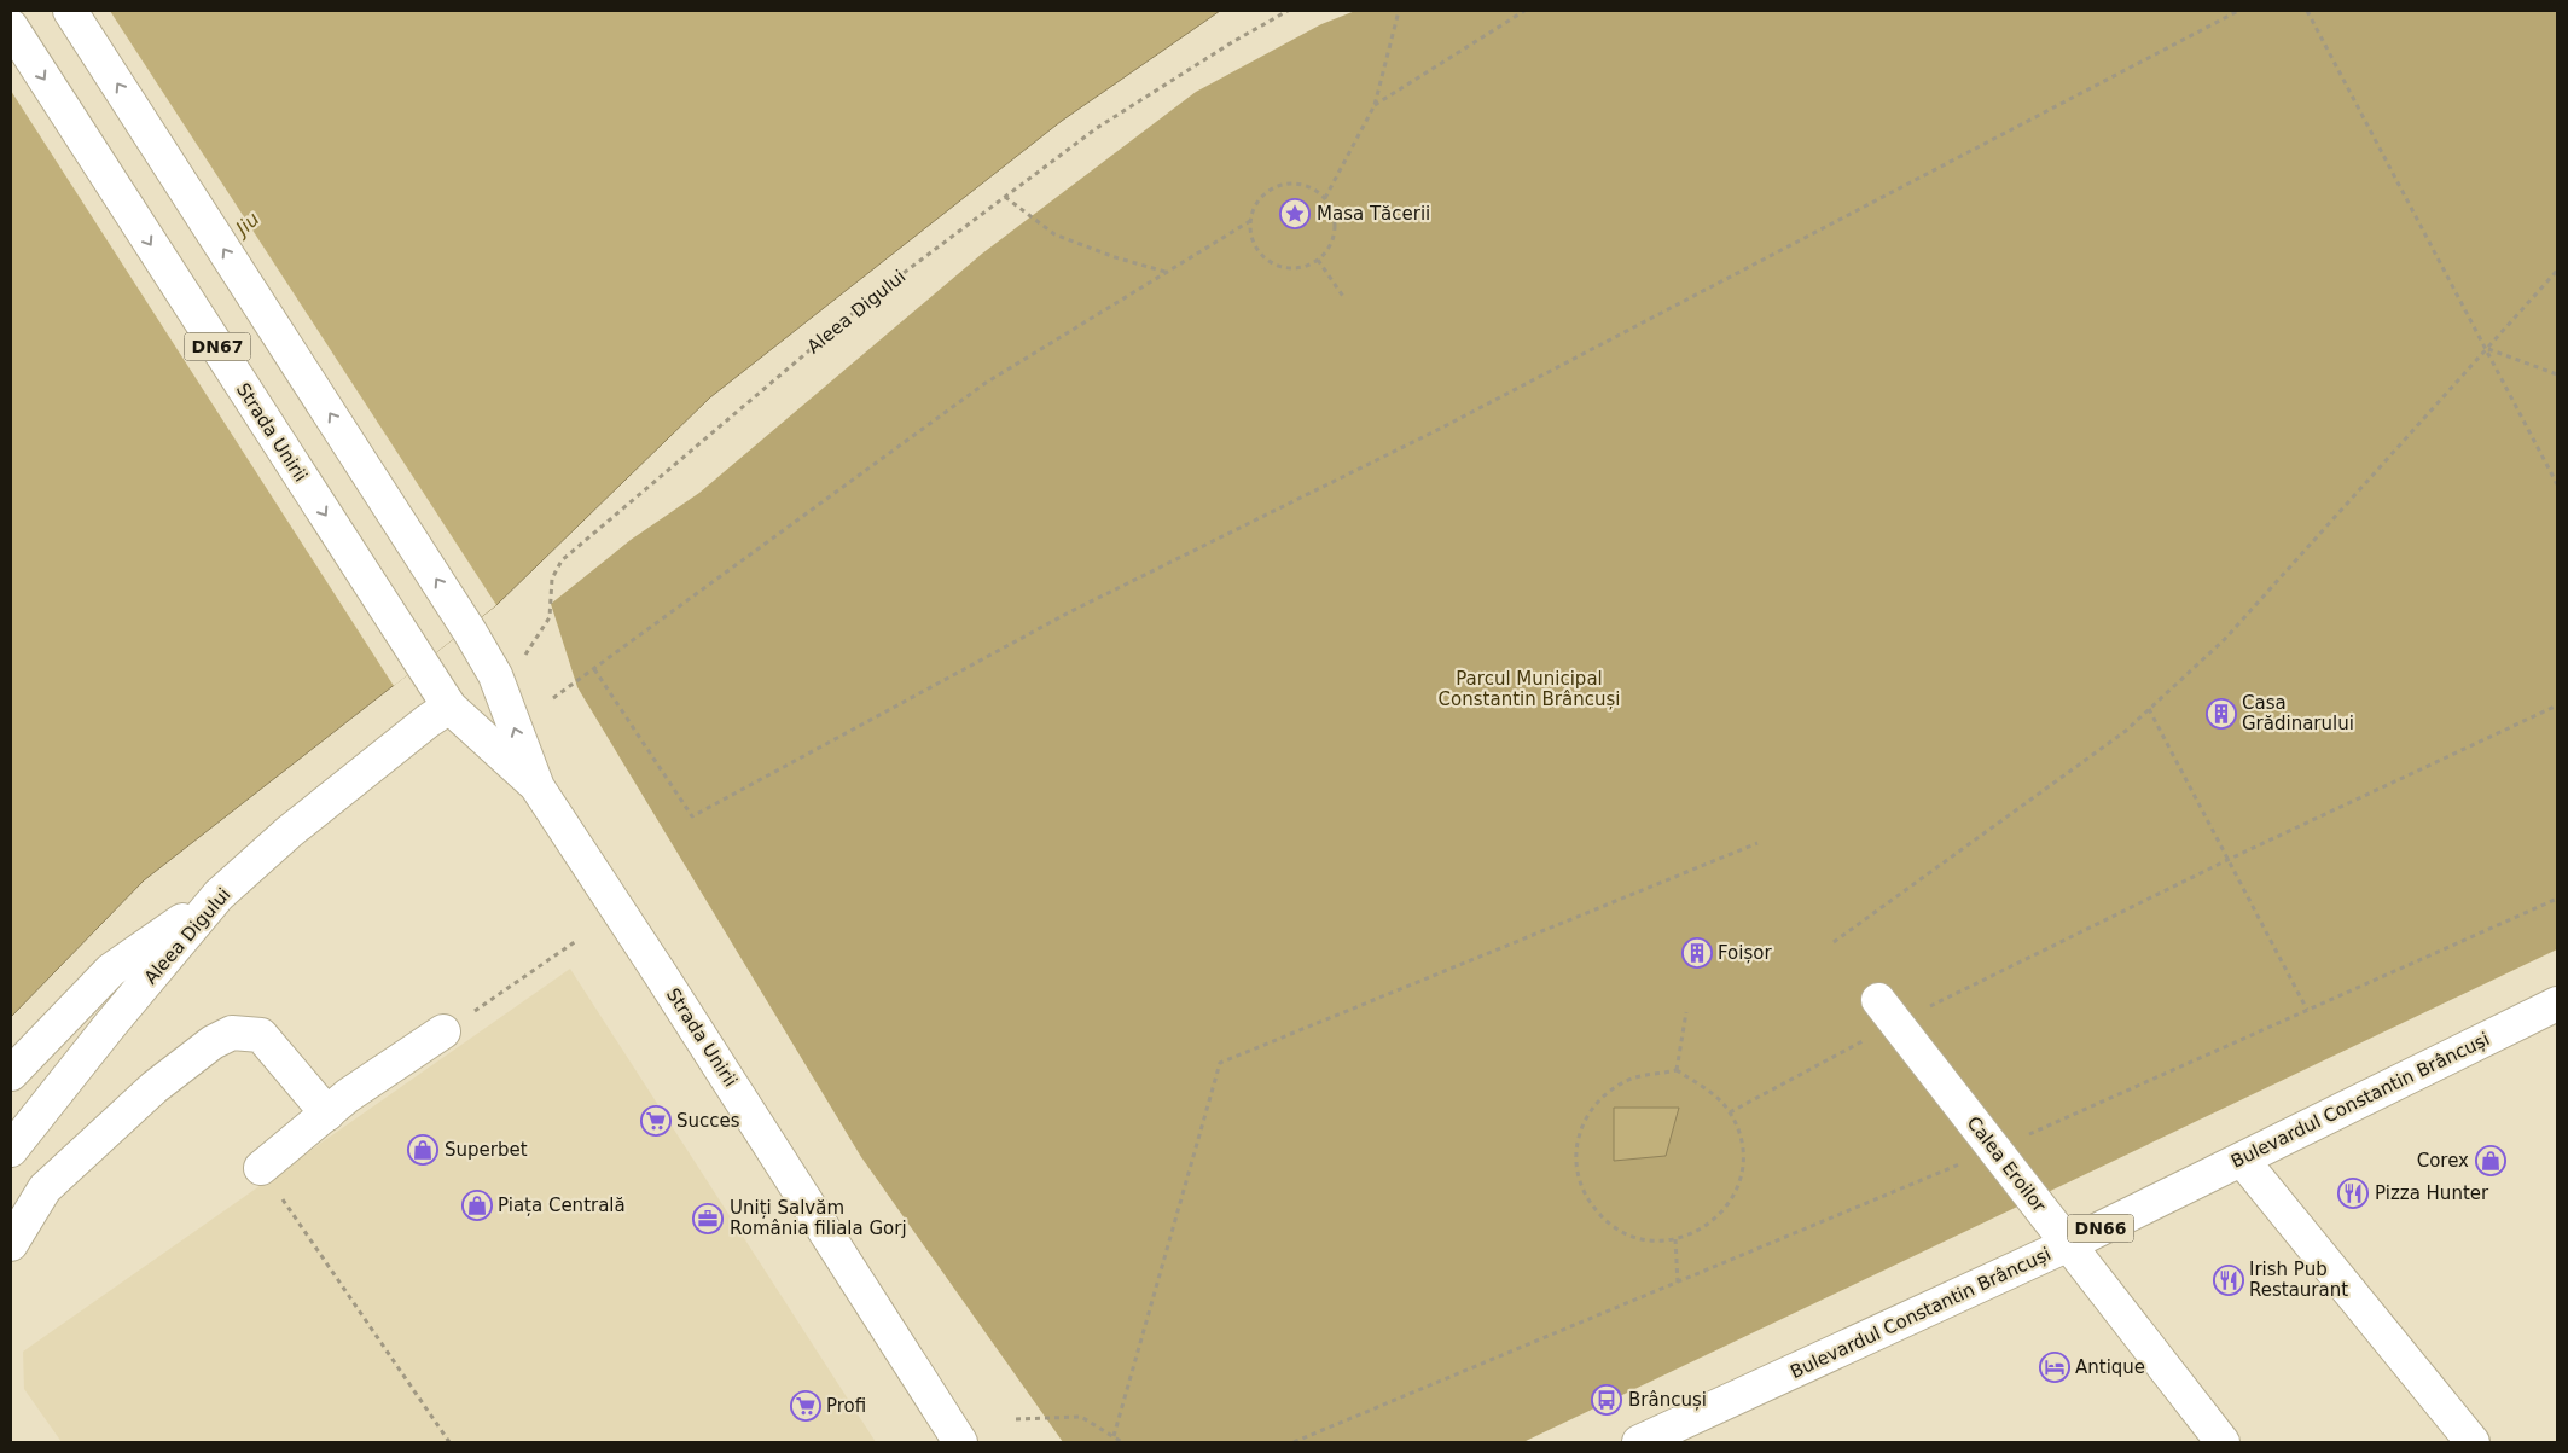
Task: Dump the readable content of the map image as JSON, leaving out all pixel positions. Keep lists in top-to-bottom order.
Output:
{
  "streets": {
    "main road": [
      "Aleea Digului",
      "DN67",
      "Strada Unirii",
      "Bulevardul Constantin Brâncuși",
      "Calea Eroilor",
      "DN66"
    ]
  },
  "crossings": [
    ["Aleea Digului", "Strada Unirii"],
    ["Bulevardul Constantin Brâncuși", "Calea Eroilor"]
  ],
  "water": ["Jiu"],
  "parks": ["Parcul Municipal Constantin Brâncuși"],
  "places": {
    "place": ["Masa Tăcerii"],
    "building": ["Casa Grădinarului", "Foișor"],
    "supermarket": ["Succes", "Profi"],
    "shop": ["Superbet", "Corex", "Piața Centrală"],
    "restaurant": ["Pizza Hunter", "Irish Pub Restaurant"],
    "office": ["Uniți Salvăm România filiala Gorj"],
    "hotel": ["Antique"],
    "bus stop": ["Brâncuși"]
  }
}
